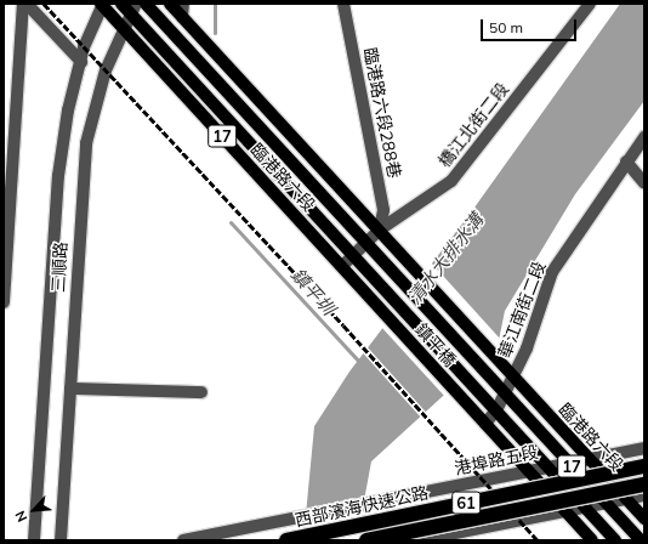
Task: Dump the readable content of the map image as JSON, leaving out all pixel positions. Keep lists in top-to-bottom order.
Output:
{
  "streets": {
    "highway": ["61", "西部濱海快速公路"],
    "main road": ["17", "臨港路六段", "鎮平橋"],
    "street": [
      "臨港路六段288巷",
      "橋江北街二段",
      "三順路",
      "華江南街二段",
      "港埠路五段"
    ]
  },
  "crossings": [
    ["臨港路六段288巷", "橋江北街二段"],
    ["臨港路六段288巷", "臨港路六段"],
    ["臨港路六段288巷", "鎮平橋"],
    ["橋江北街二段", "臨港路六段"],
    ["橋江北街二段", "鎮平橋"],
    ["17", "華江南街二段"],
    ["17", "鎮平橋"],
    ["17", "港埠路五段"],
    ["臨港路六段", "三順路"],
    ["臨港路六段", "華江南街二段"],
    ["臨港路六段", "鎮平橋"],
    ["臨港路六段", "港埠路五段"],
    ["華江南街二段", "鎮平橋"]
  ],
  "water": ["清水大排水溝", "鎮平圳"],
  "scale_bar": "50 m",
  "north": "bottom left"
}
